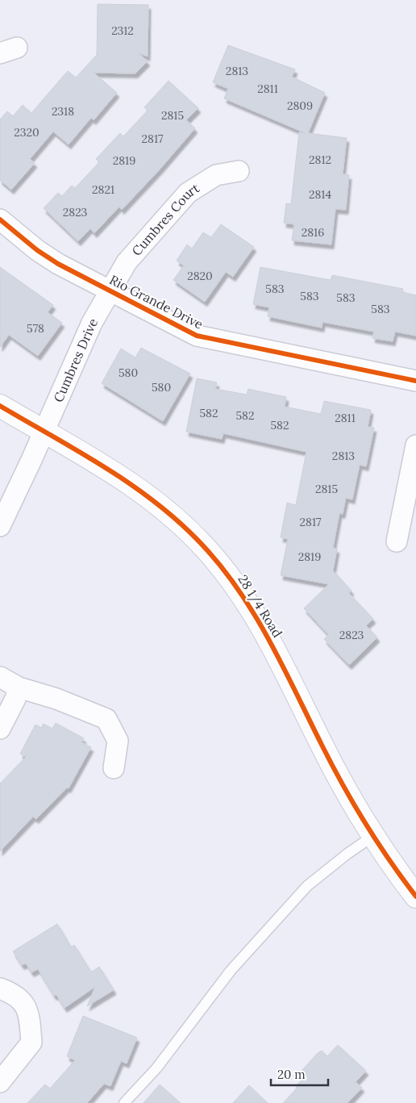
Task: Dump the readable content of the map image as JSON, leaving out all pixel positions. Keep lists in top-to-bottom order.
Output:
{
  "streets": {
    "main road": ["28 1/4 Road"],
    "street": ["Cumbres Court", "Rio Grande Drive", "Cumbres Drive"]
  },
  "crossings": [
    ["Cumbres Court", "Rio Grande Drive"],
    ["Cumbres Court", "Cumbres Drive"],
    ["Rio Grande Drive", "Cumbres Drive"],
    ["Cumbres Drive", "28 1/4 Road"]
  ],
  "house_numbers": [
    "2312",
    "2813",
    "2811",
    "2809",
    "2318",
    "2815",
    "2320",
    "2817",
    "2812",
    "2819",
    "2821",
    "2814",
    "2823",
    "2816",
    "2820",
    "583",
    "583",
    "583",
    "583",
    "578",
    "580",
    "580",
    "582",
    "582",
    "2811",
    "582",
    "2813",
    "2815",
    "2817",
    "2819",
    "2823"
  ],
  "scale_bar": "20 m"
}
